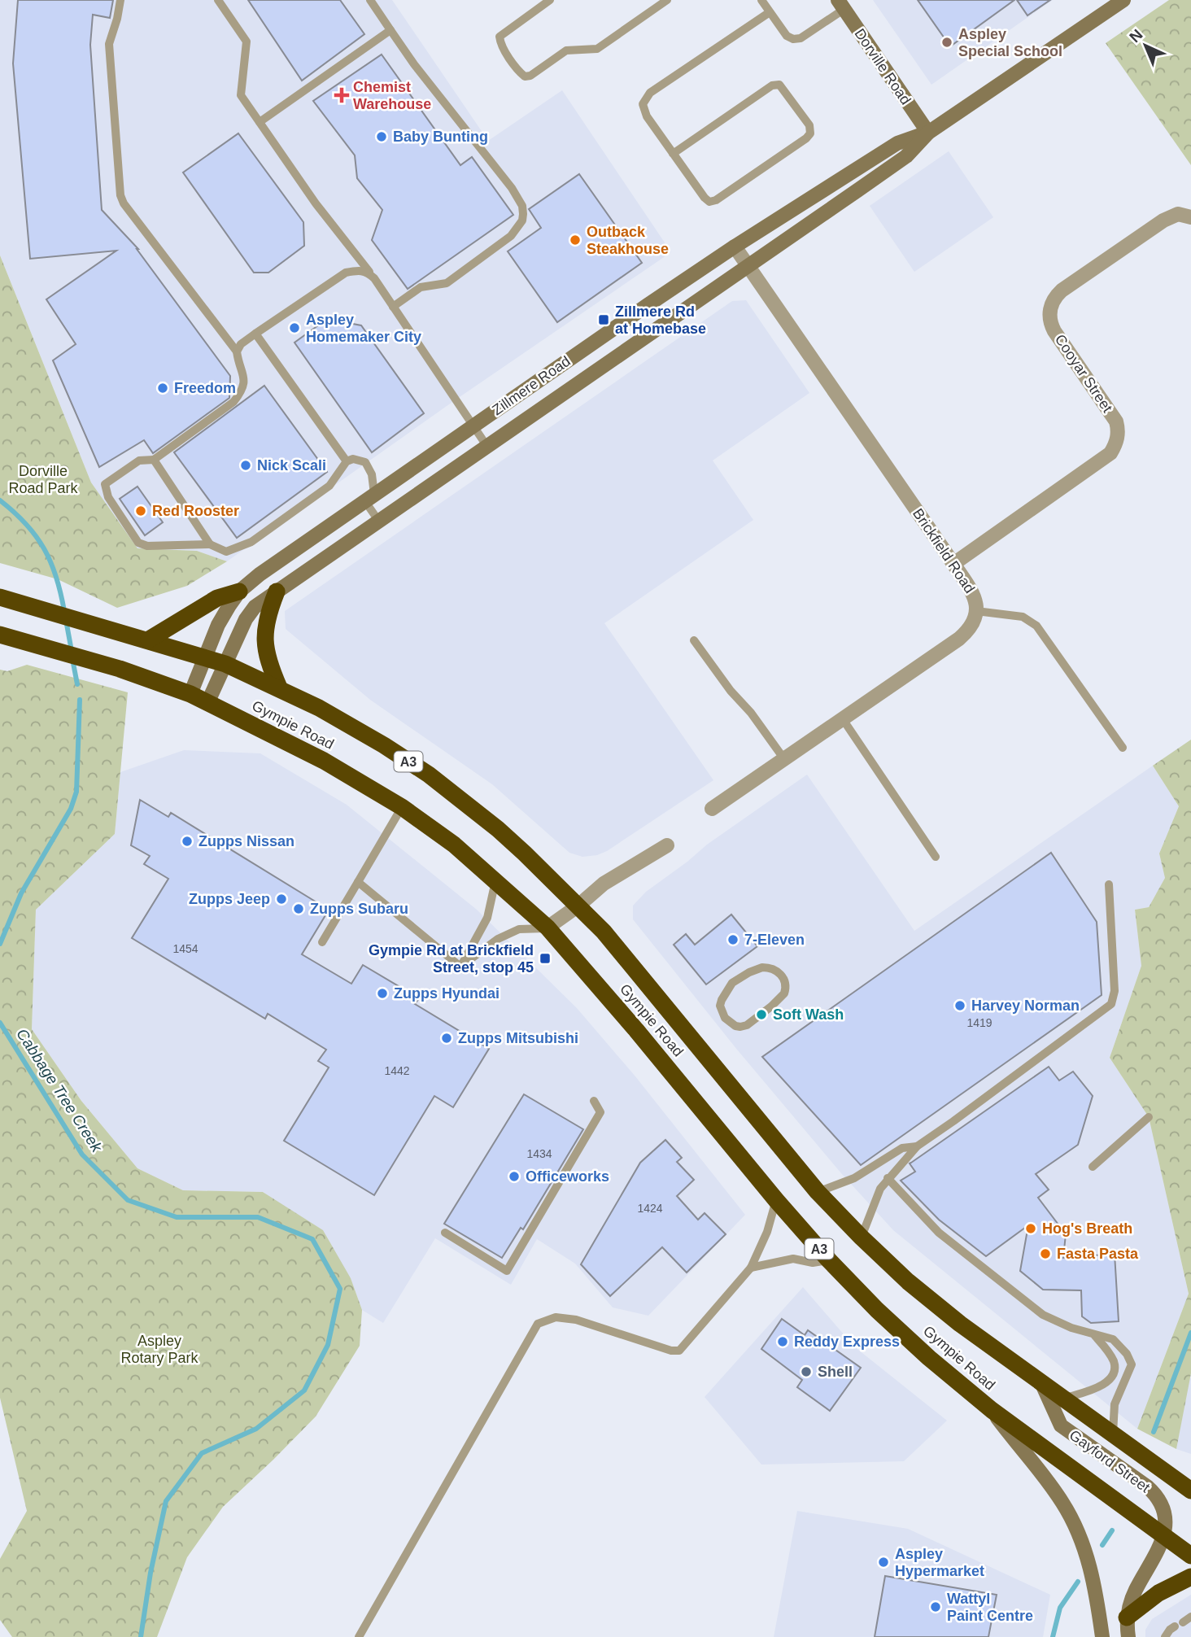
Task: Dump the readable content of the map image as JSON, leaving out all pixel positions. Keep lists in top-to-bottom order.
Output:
{
  "streets": {
    "highway": ["Gympie Road", "A3"],
    "main road": ["Dorville Road", "Zillmere Road", "Gayford Street"],
    "street": ["Cooyar Street", "Brickfield Road"]
  },
  "crossings": [
    ["Dorville Road", "Zillmere Road"],
    ["Cooyar Street", "Brickfield Road"],
    ["Zillmere Road", "Brickfield Road"],
    ["Zillmere Road", "Gympie Road"],
    ["Gympie Road", "Gayford Street"]
  ],
  "water": ["Cabbage Tree Creek"],
  "parks": ["Dorville Road Park", "Aspley Rotary Park"],
  "places": {
    "other": [
      "Aspley Special School",
      "Baby Bunting",
      "Outback Steakhouse",
      "Aspley Homemaker City",
      "Freedom",
      "Nick Scali",
      "Red Rooster",
      "Zupps Nissan",
      "Zupps Jeep",
      "Zupps Subaru",
      "7-Eleven",
      "Zupps Hyundai",
      "Harvey Norman",
      "Soft Wash",
      "Zupps Mitsubishi",
      "Officeworks",
      "Hog's Breath",
      "Fasta Pasta",
      "Reddy Express",
      "Shell",
      "Aspley Hypermarket",
      "Wattyl Paint Centre"
    ],
    "health": ["Chemist Warehouse"],
    "transit": ["Zillmere Rd at Homebase", "Gympie Rd at Brickfield Street, stop 45"]
  },
  "house_numbers": [
    "1454",
    "1419",
    "1442",
    "1434",
    "1424"
  ],
  "north": "top left"
}
